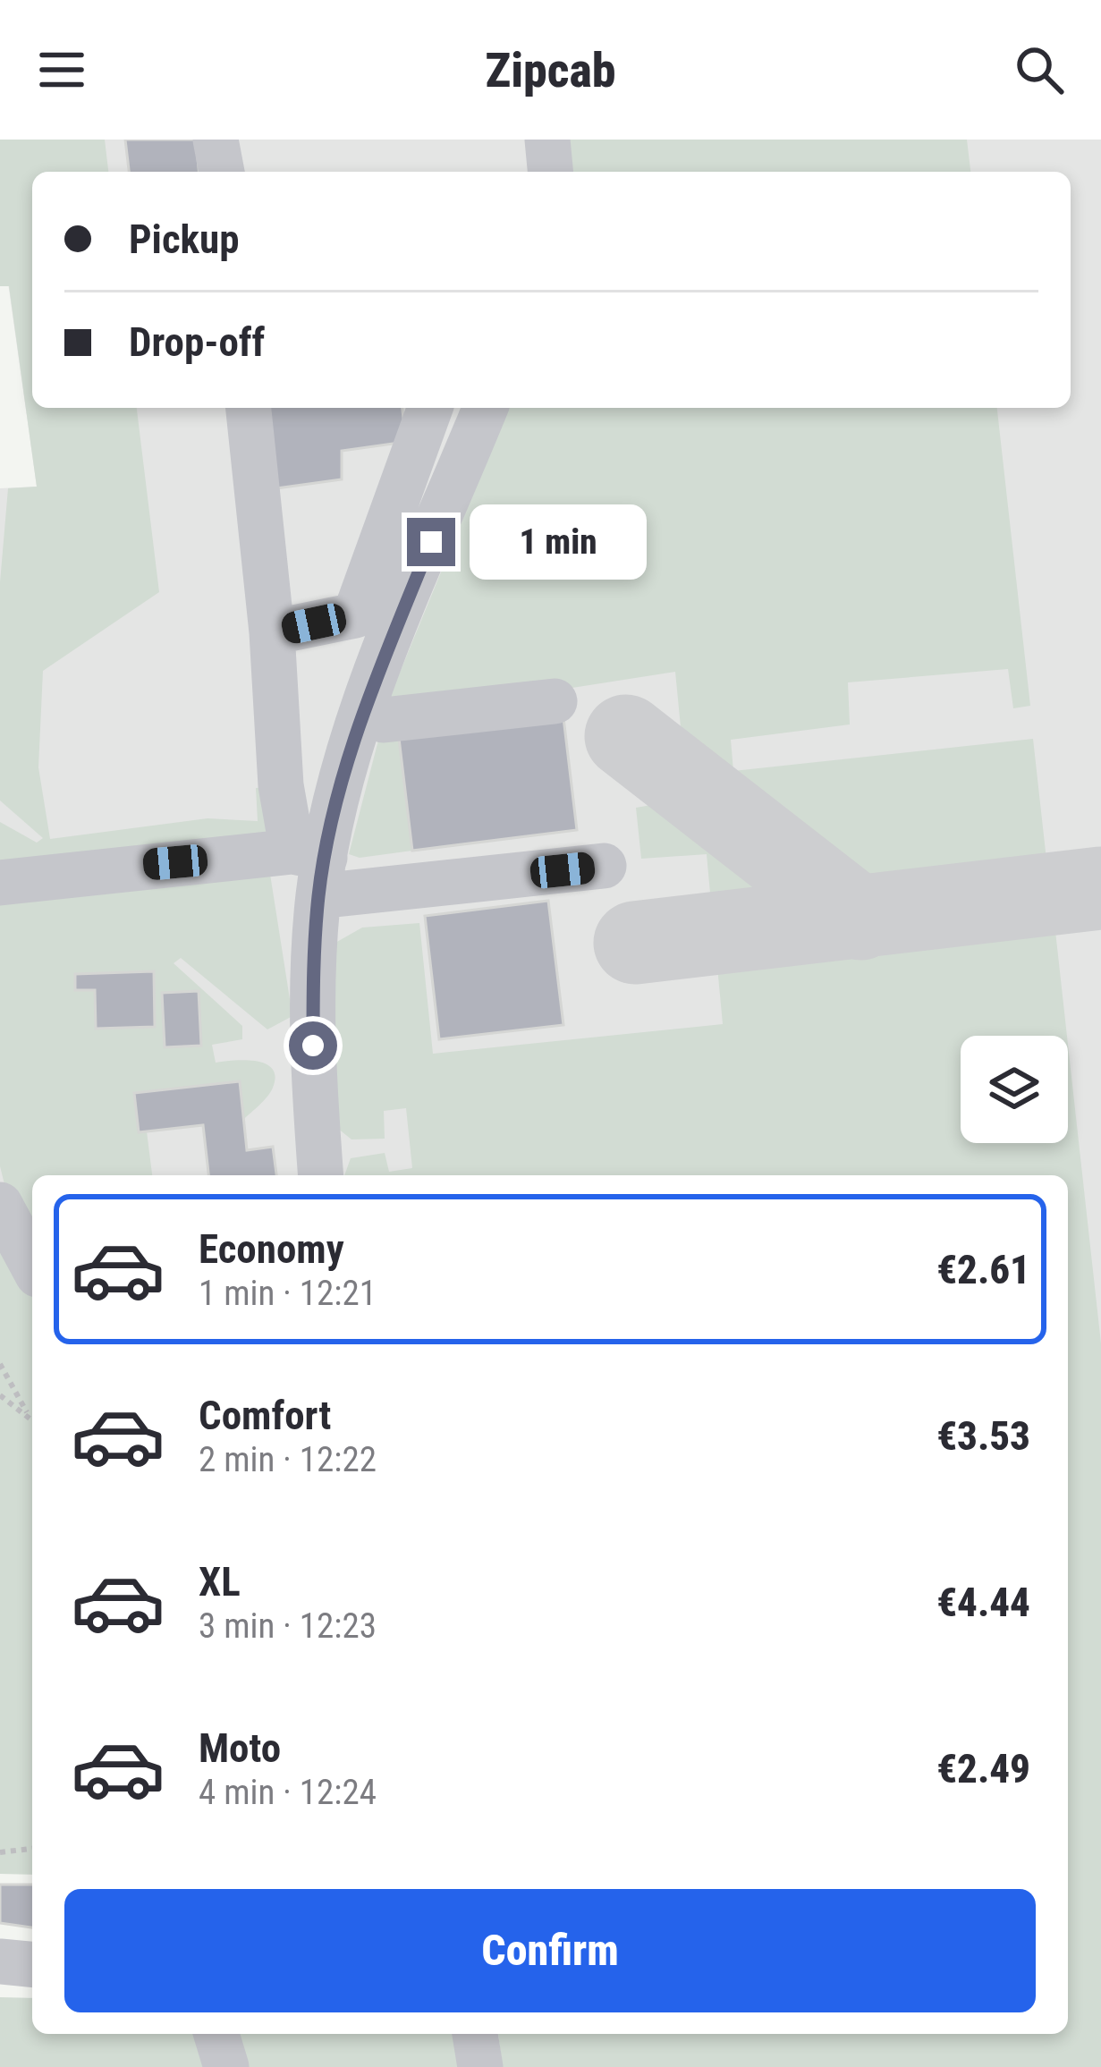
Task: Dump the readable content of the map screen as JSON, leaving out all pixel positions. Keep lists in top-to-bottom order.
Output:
{
  "page": {
    "header": "Zipcab",
    "banner": ["Pickup", "Drop-off"],
    "bubble": "1 min",
    "list": [
      {
        "name": "Economy",
        "note": "1 min · 12:21",
        "value": "€2.61"
      },
      {
        "name": "Comfort",
        "note": "2 min · 12:22",
        "value": "€3.53"
      },
      {
        "name": "XL",
        "note": "3 min · 12:23",
        "value": "€4.44"
      },
      {
        "name": "Moto",
        "note": "4 min · 12:24",
        "value": "€2.49"
      }
    ],
    "buttons": "Confirm"
  }
}
